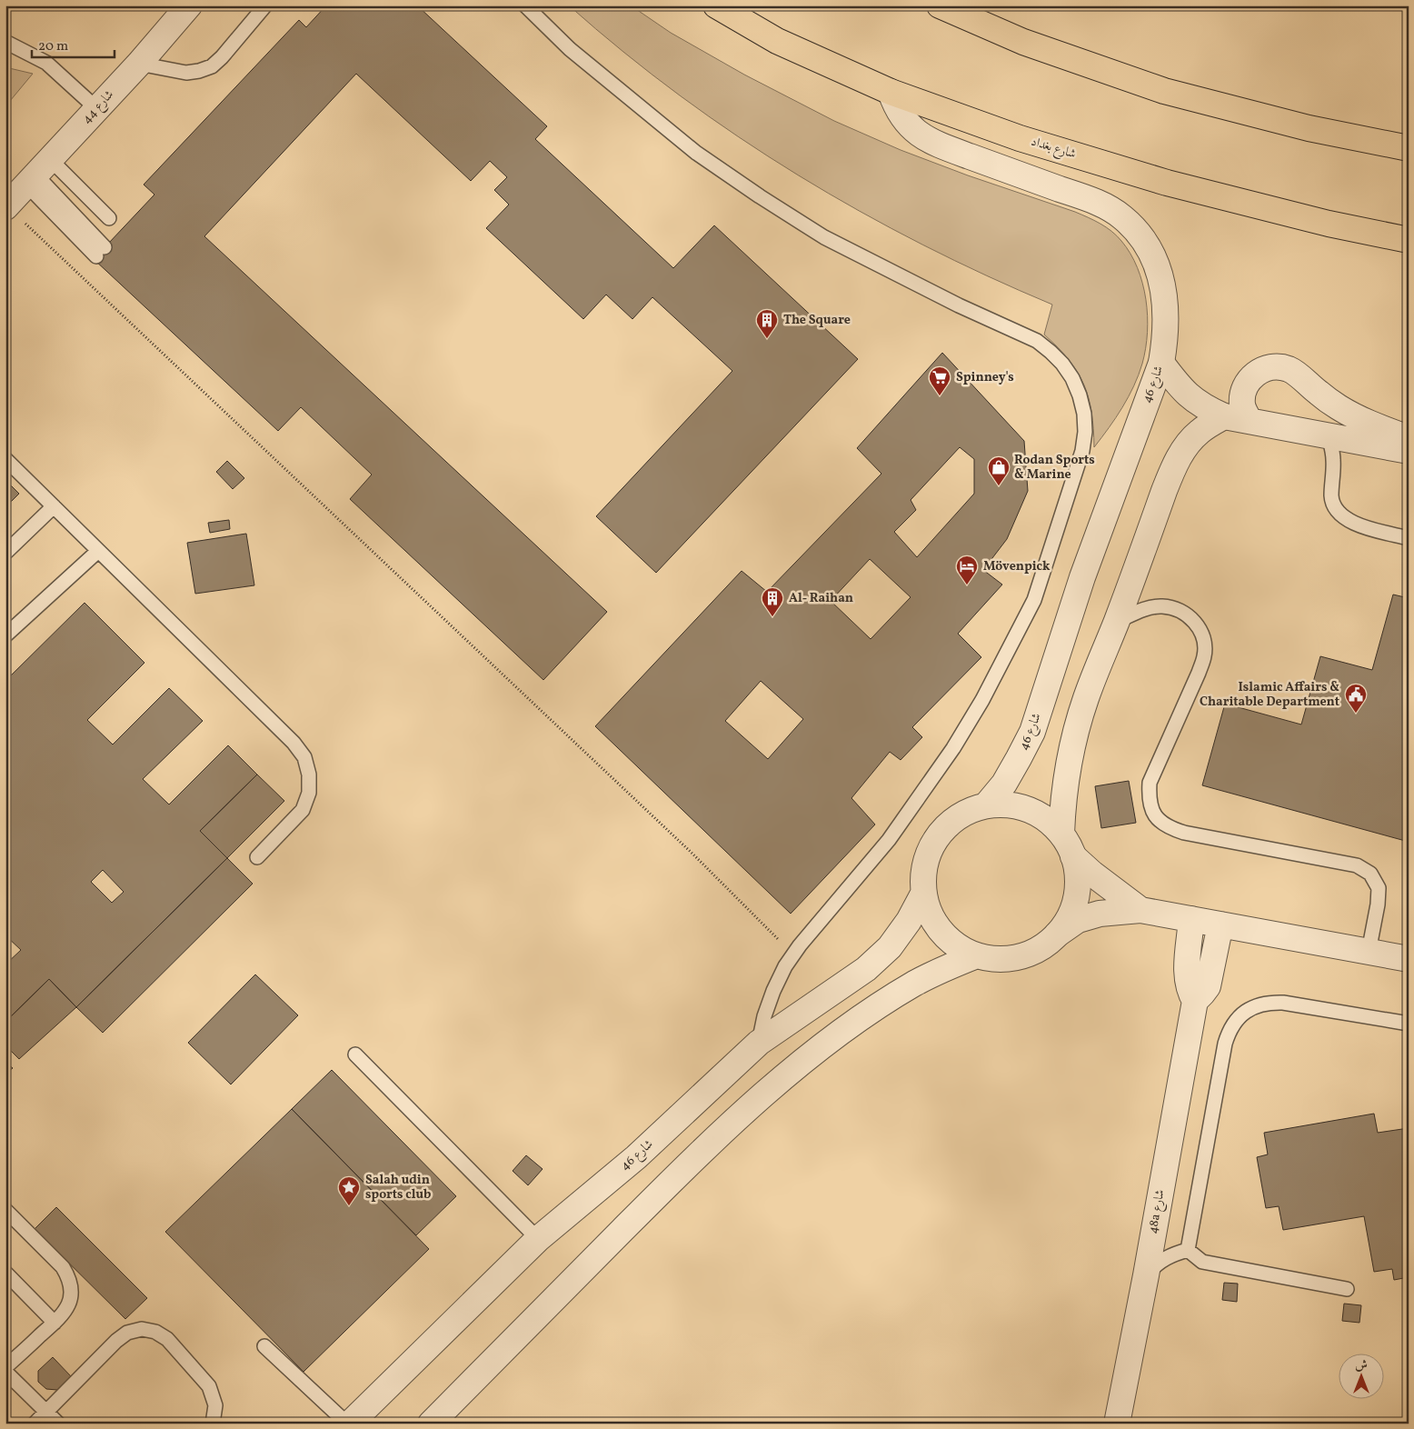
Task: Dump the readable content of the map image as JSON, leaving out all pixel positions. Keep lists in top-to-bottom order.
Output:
{
  "streets": {
    "main road": ["شارع بغداد"],
    "street": ["شارع 44", "شارع 46", "48a شارع"]
  },
  "crossings": [
    ["شارع بغداد", "شارع 46"]
  ],
  "places": {
    "building": ["The Square", "Al- Raihan"],
    "supermarket": ["Spinney's"],
    "shop": ["Rodan Sports & Marine"],
    "hotel": ["Mövenpick"],
    "public building": ["Islamic Affairs & Charitable Department"],
    "place": ["Salah udin sports club"]
  },
  "scale_bar": "20 m",
  "north": "top"
}
